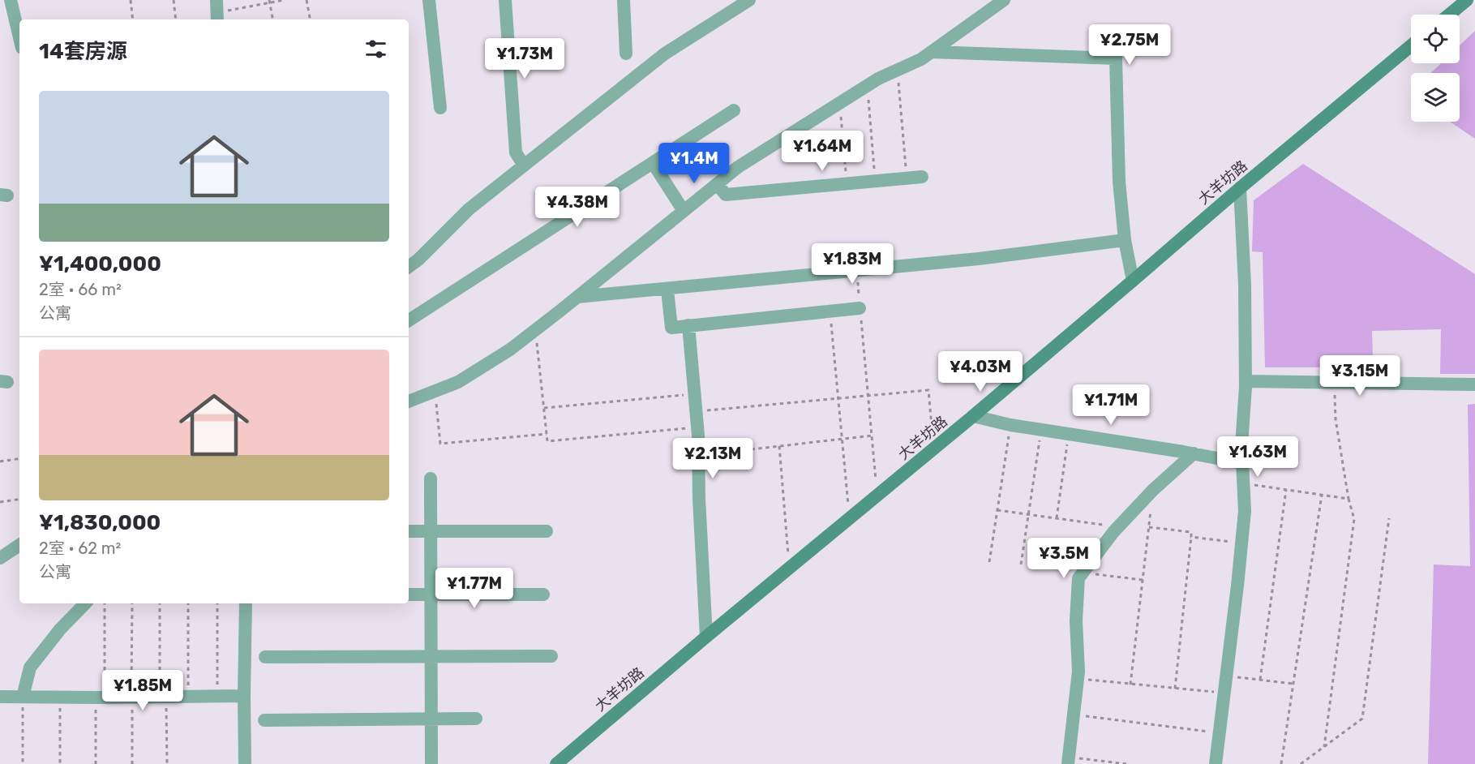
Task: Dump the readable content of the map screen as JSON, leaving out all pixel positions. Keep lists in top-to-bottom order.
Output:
{
  "streets": {
    "main road": ["大羊坊路"]
  },
  "page": {
    "heading": "14套房源",
    "price": [
      "¥2.75M",
      "¥1.73M",
      "¥1.64M",
      "¥1.4M",
      "¥4.38M",
      "¥1.83M",
      "¥4.03M",
      "¥3.15M",
      "¥1.71M",
      "¥1.63M",
      "¥2.13M",
      "¥3.5M",
      "¥1.77M",
      "¥1.85M"
    ],
    "list": [
      {
        "name": "¥1,400,000",
        "note": "2室 · 66 m² · 公寓"
      },
      {
        "name": "¥1,830,000",
        "note": "2室 · 62 m² · 公寓"
      }
    ]
  }
}
